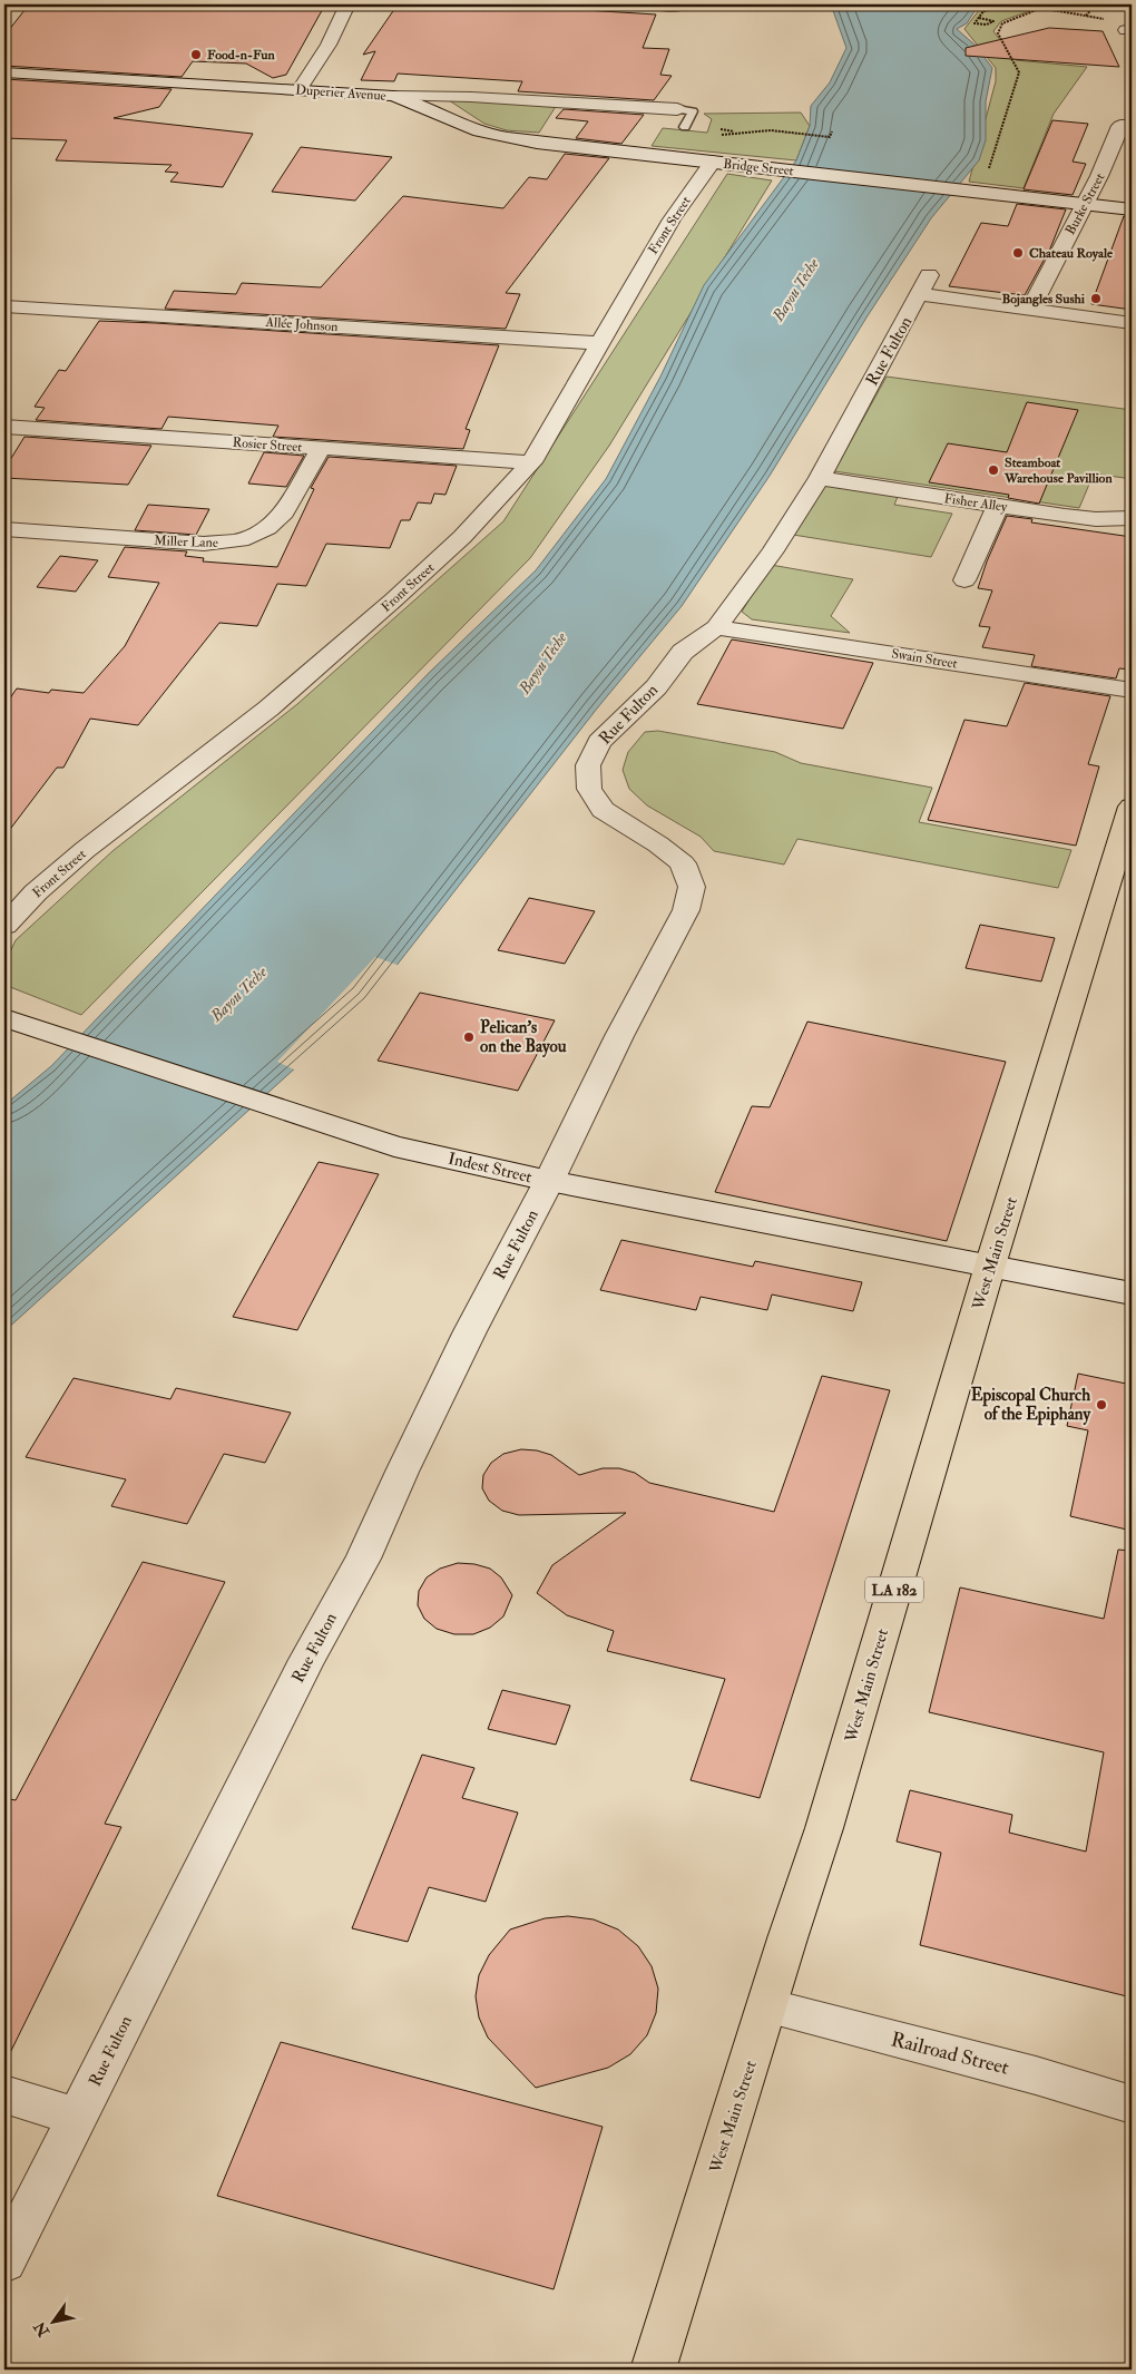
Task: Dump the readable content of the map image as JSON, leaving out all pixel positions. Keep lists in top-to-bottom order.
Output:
{
  "streets": {
    "main road": ["West Main Street", "LA 182"],
    "street": [
      "Duperier Avenue",
      "Bridge Street",
      "Burke Street",
      "Front Street",
      "Allée Johnson",
      "Rue Fulton",
      "Rosier Street",
      "Fisher Alley",
      "Miller Lane",
      "Swain Street",
      "Indest Street",
      "Railroad Street"
    ]
  },
  "crossings": [
    ["Duperier Avenue", "Bridge Street"],
    ["Bridge Street", "Burke Street"],
    ["Bridge Street", "Front Street"],
    ["Burke Street", "Rue Fulton"],
    ["Front Street", "Allée Johnson"],
    ["Front Street", "Rosier Street"],
    ["Rue Fulton", "Fisher Alley"],
    ["Rue Fulton", "Swain Street"],
    ["Rue Fulton", "Indest Street"],
    ["Rosier Street", "Miller Lane"],
    ["Indest Street", "West Main Street"],
    ["West Main Street", "Railroad Street"]
  ],
  "water": ["Bayou Teche"],
  "places": [
    "Food-n-Fun",
    "Chateau Royale",
    "Bojangles Sushi",
    "Steamboat Warehouse Pavillion",
    "Pelican's on the Bayou",
    "Episcopal Church of the Epiphany"
  ],
  "north": "bottom left"
}
